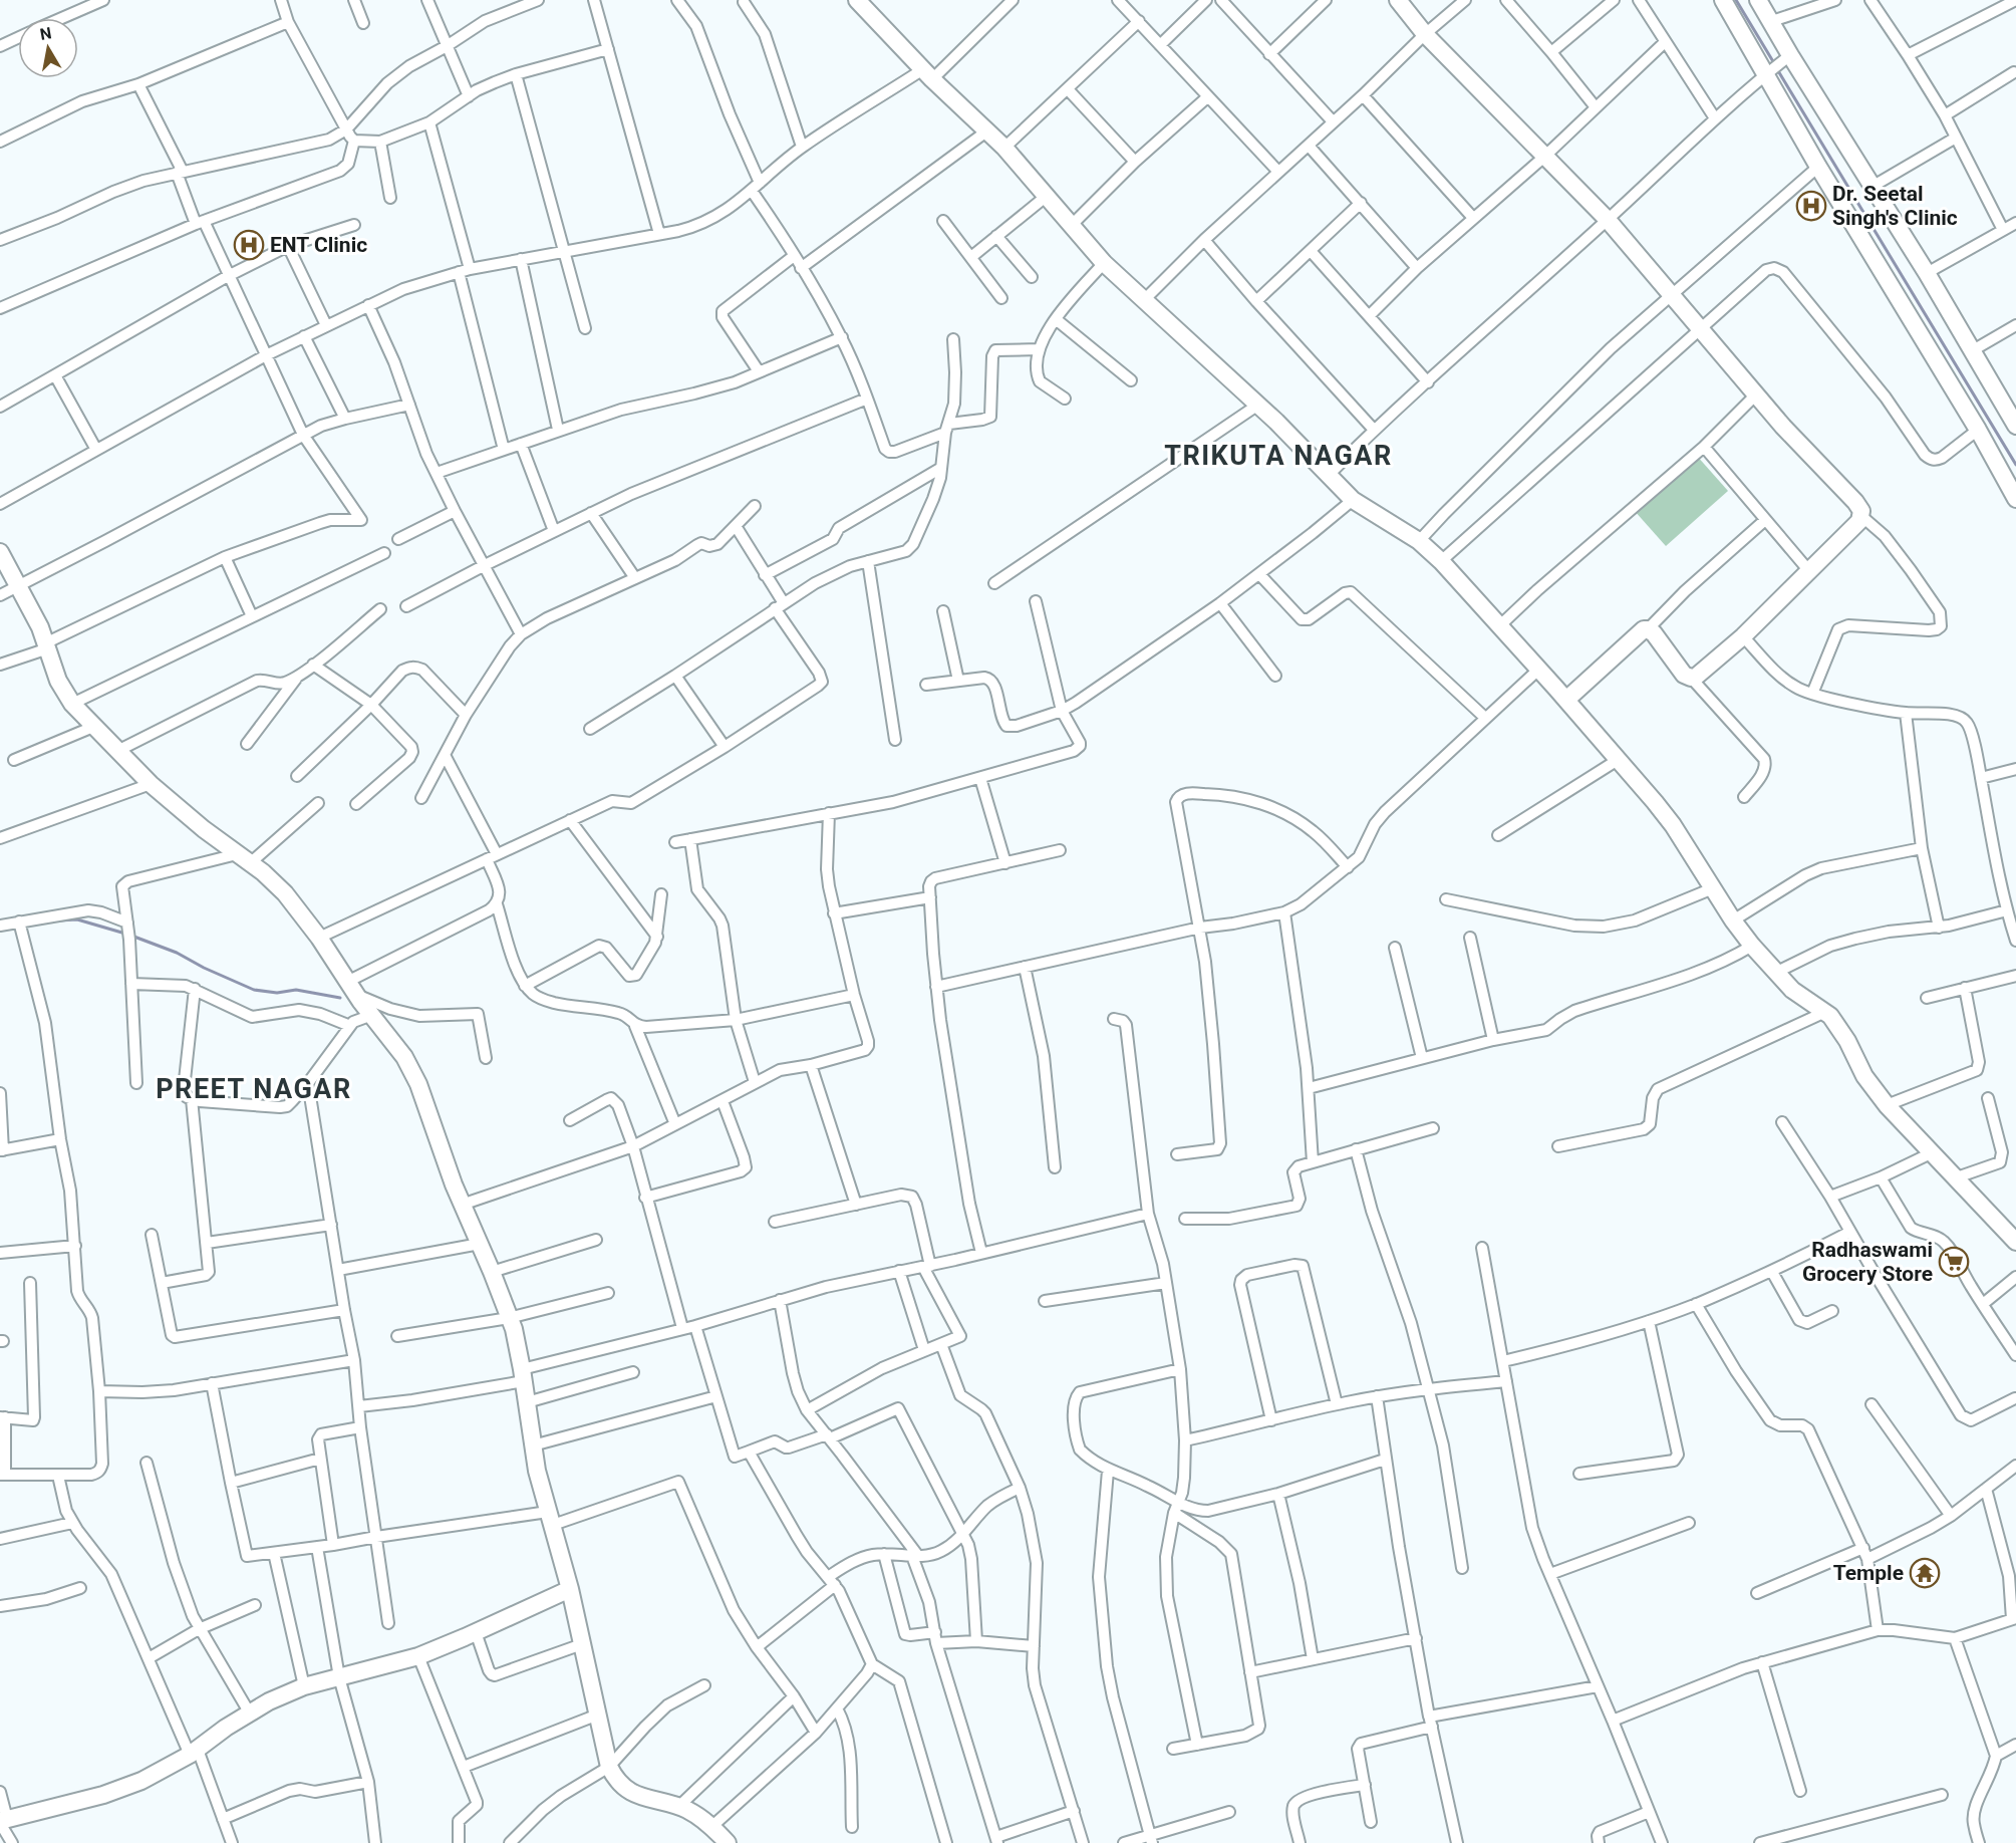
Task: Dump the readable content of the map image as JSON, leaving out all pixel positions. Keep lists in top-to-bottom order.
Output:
{
  "districts": ["TRIKUTA NAGAR", "PREET NAGAR"],
  "places": {
    "hospital": ["Dr. Seetal Singh's Clinic", "ENT Clinic"],
    "supermarket": ["Radhaswami Grocery Store"],
    "temple": ["Temple"]
  },
  "north": "top"
}
